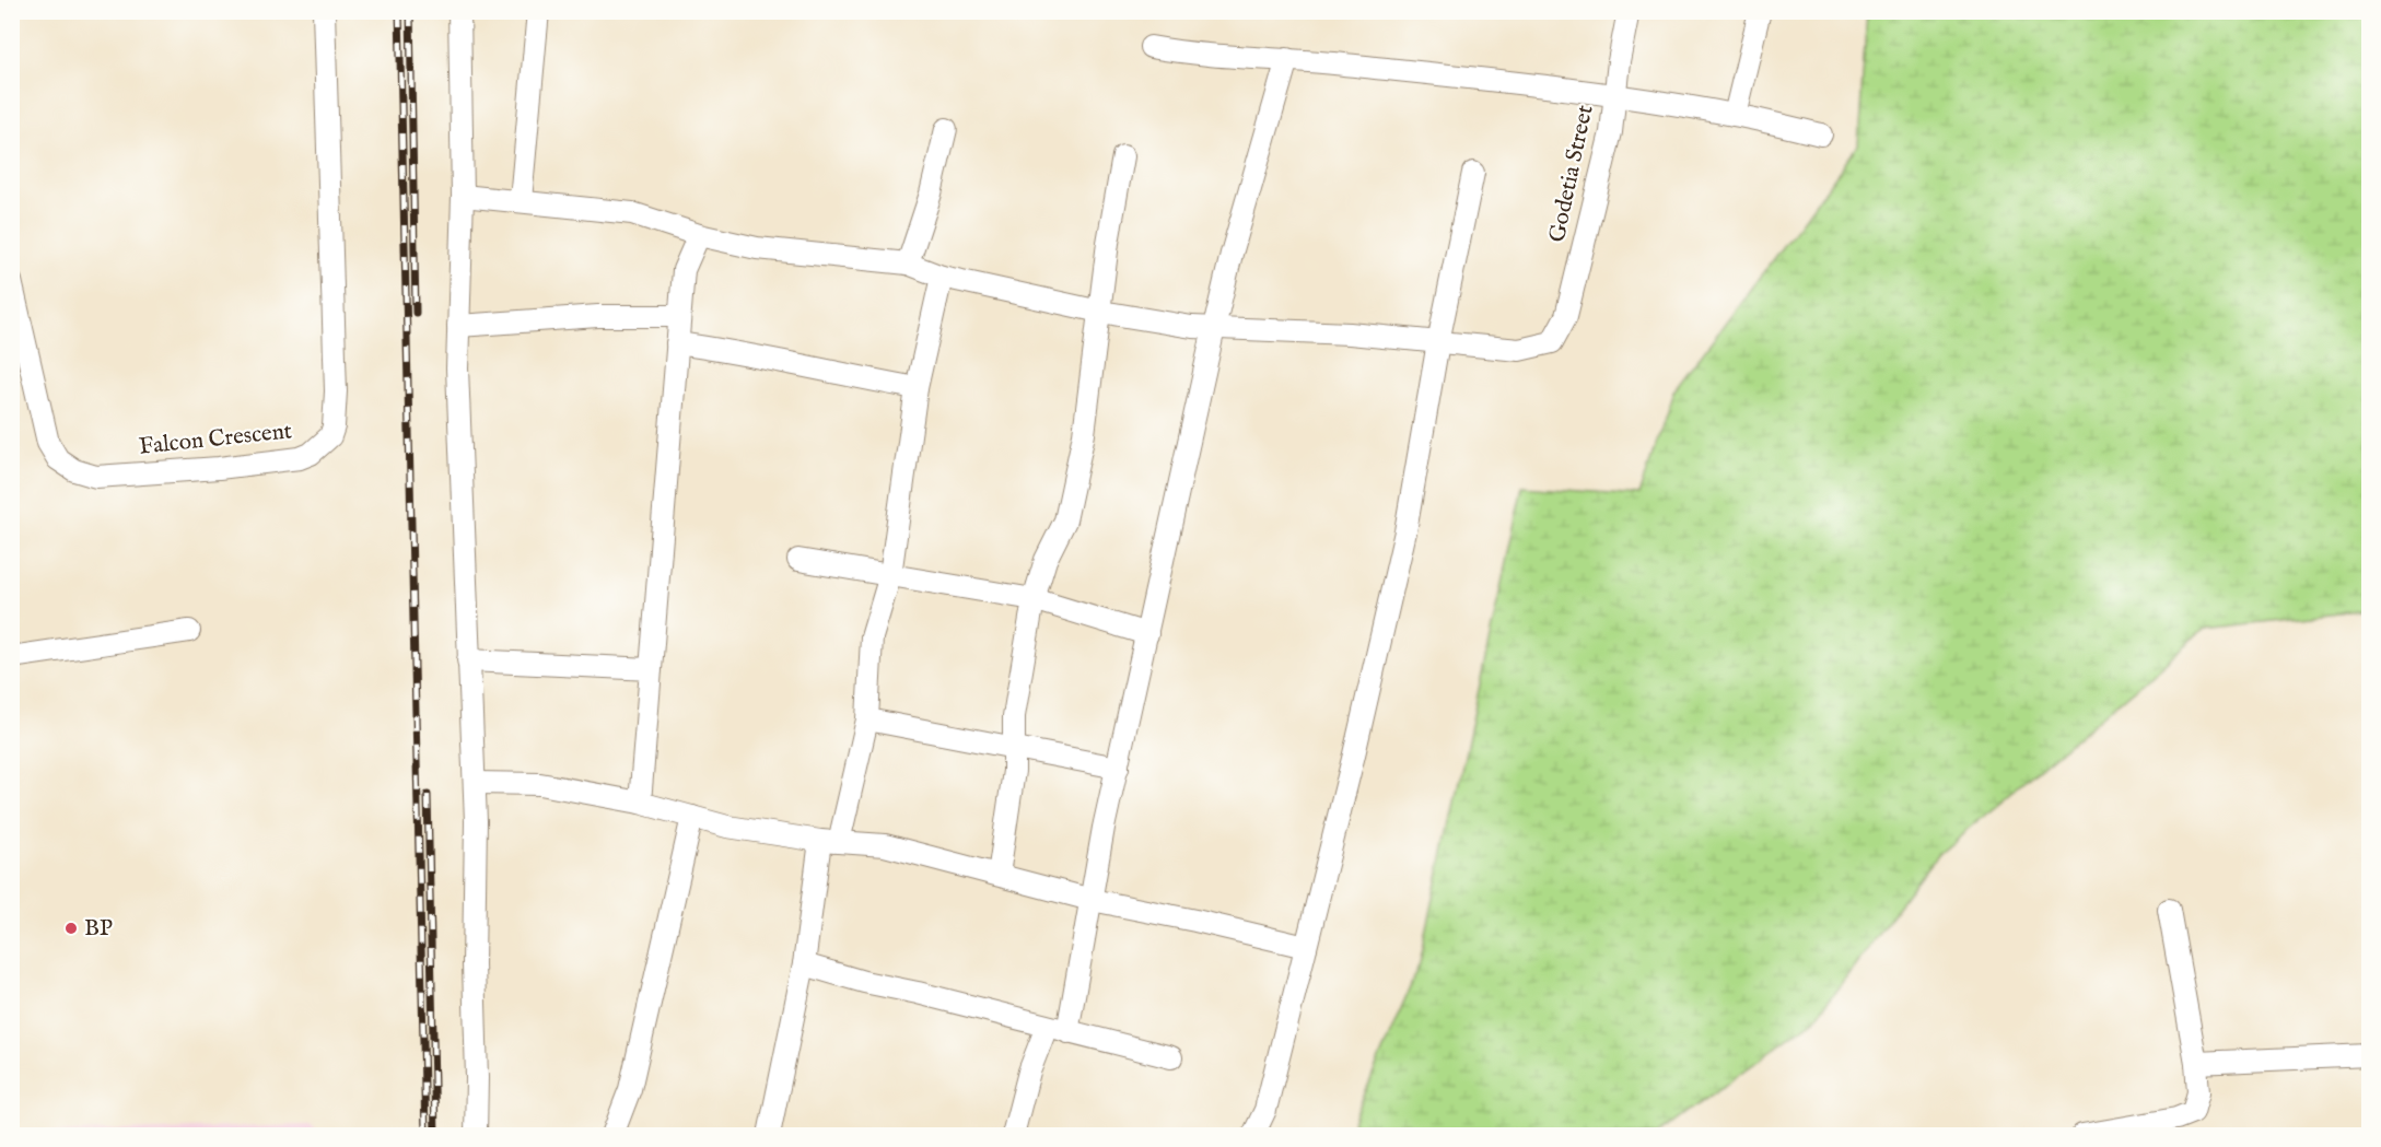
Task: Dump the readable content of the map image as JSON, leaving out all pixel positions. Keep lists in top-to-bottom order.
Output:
{
  "streets": {
    "street": ["Godetia Street", "Falcon Crescent"]
  },
  "places": ["BP"]
}
